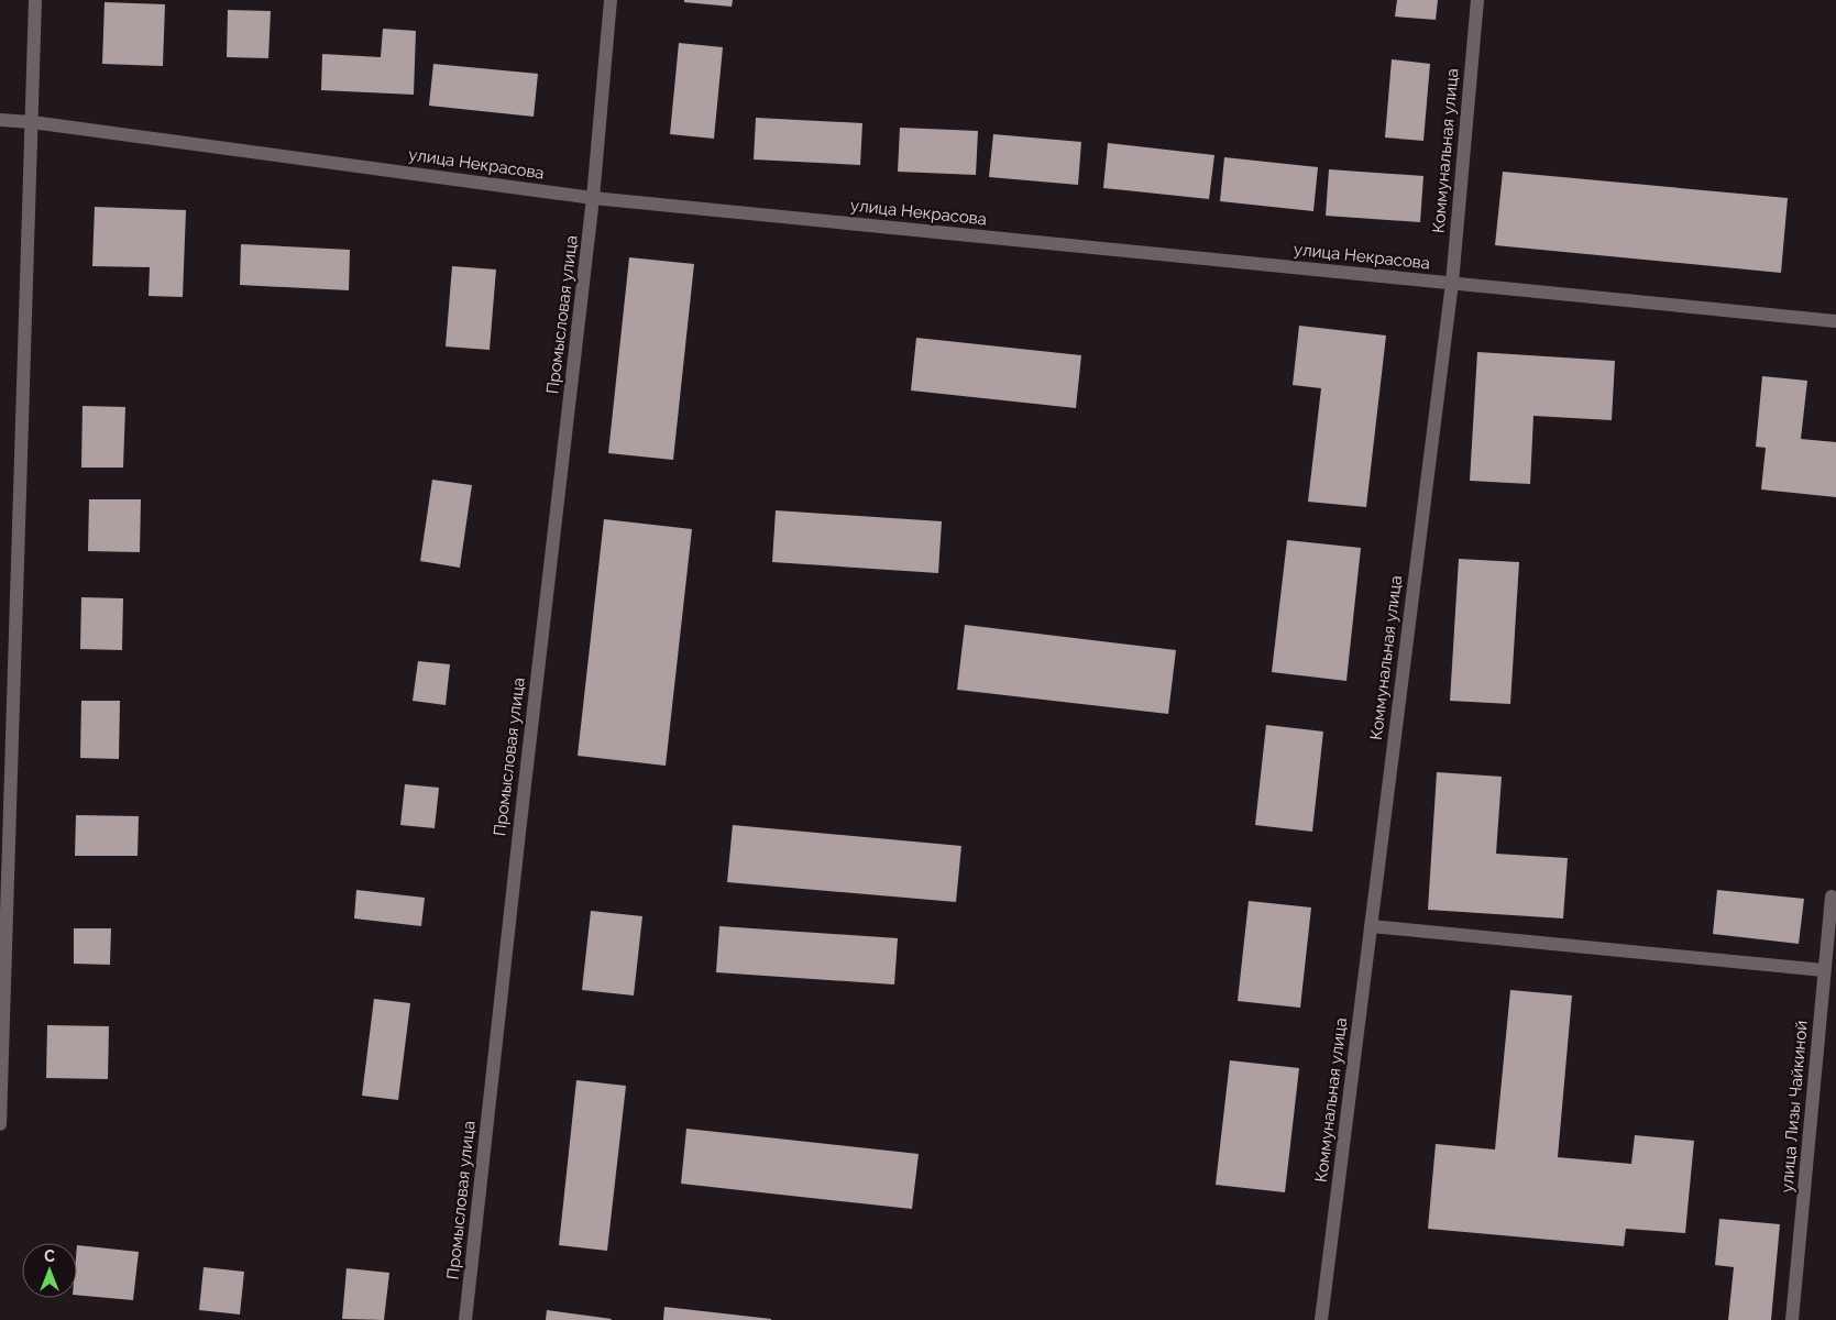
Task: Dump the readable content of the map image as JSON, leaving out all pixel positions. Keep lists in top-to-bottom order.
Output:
{
  "streets": {
    "street": [
      "Коммунальная улица",
      "улица Некрасова",
      "Промысловая улица",
      "улица Лизы Чайкиной"
    ]
  },
  "crossings": [
    ["Коммунальная улица", "улица Некрасова"],
    ["улица Некрасова", "Промысловая улица"]
  ],
  "north": "top"
}
